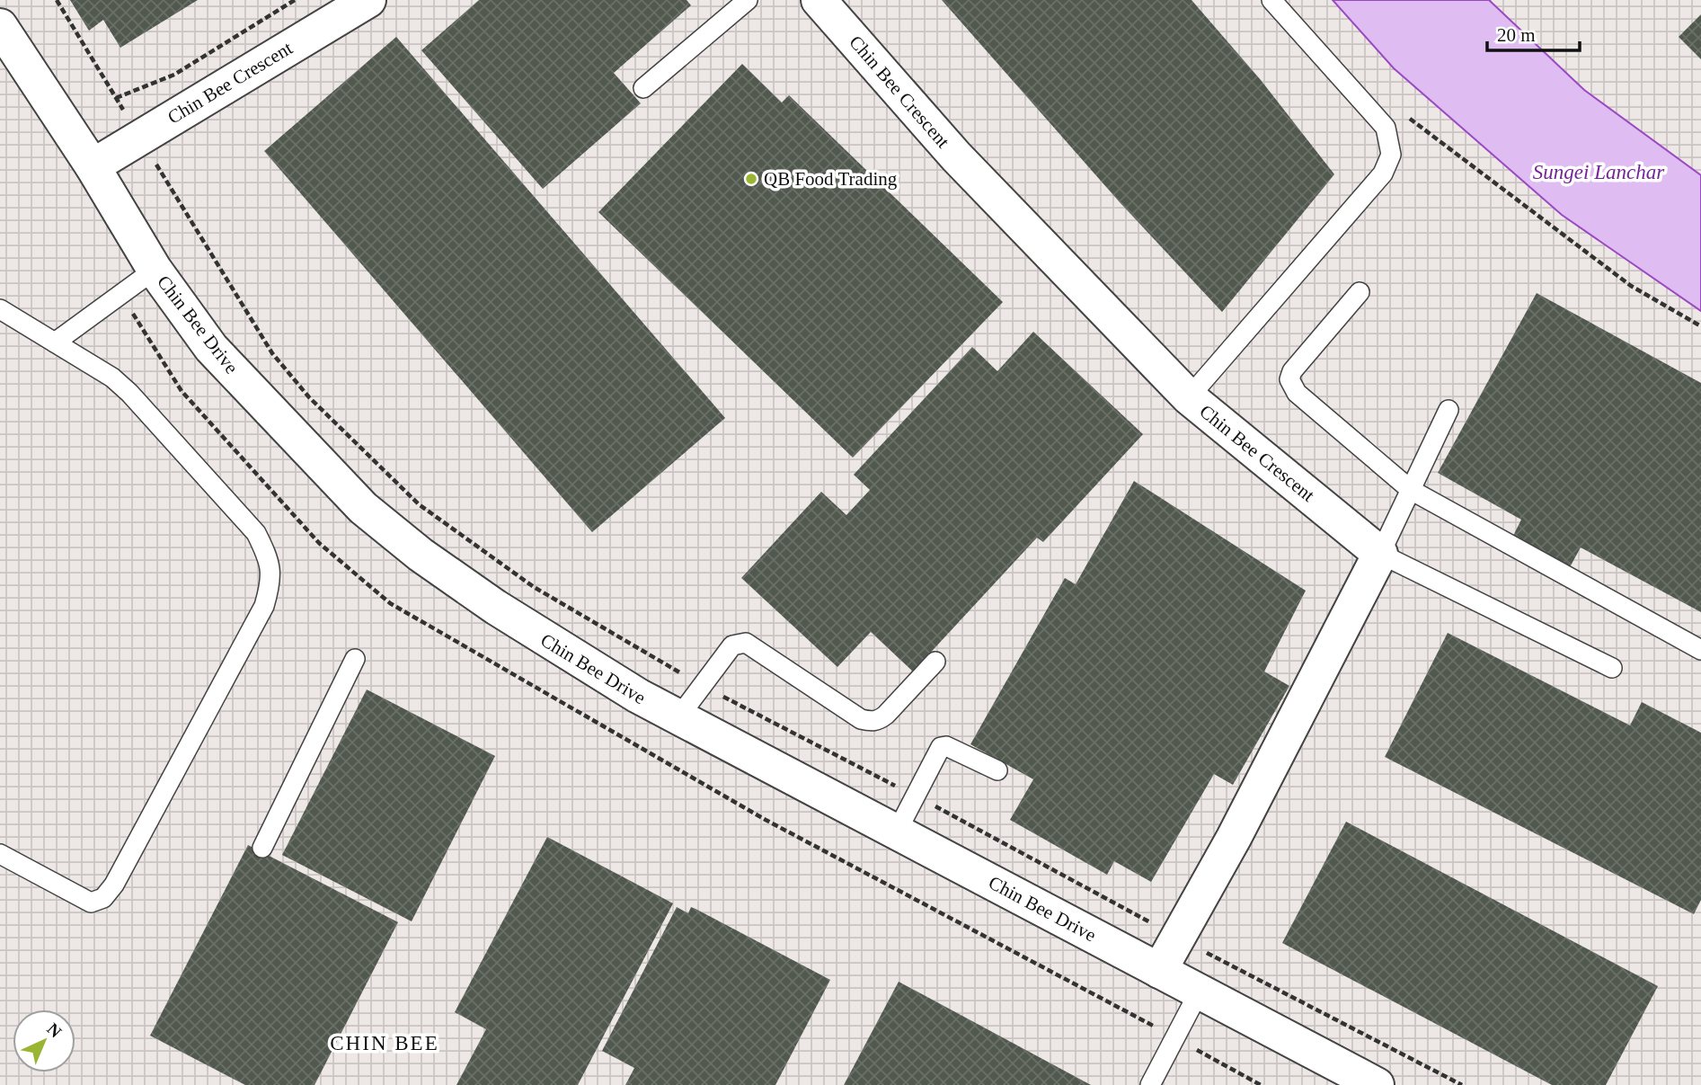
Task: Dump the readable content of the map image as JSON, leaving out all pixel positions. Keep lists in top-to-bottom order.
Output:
{
  "streets": {
    "street": ["Chin Bee Crescent", "Chin Bee Drive"]
  },
  "crossings": [
    ["Chin Bee Crescent", "Chin Bee Drive"]
  ],
  "districts": ["CHIN BEE"],
  "water": ["Sungei Lanchar"],
  "places": ["QB Food Trading"],
  "scale_bar": "20 m",
  "north": "top right"
}
